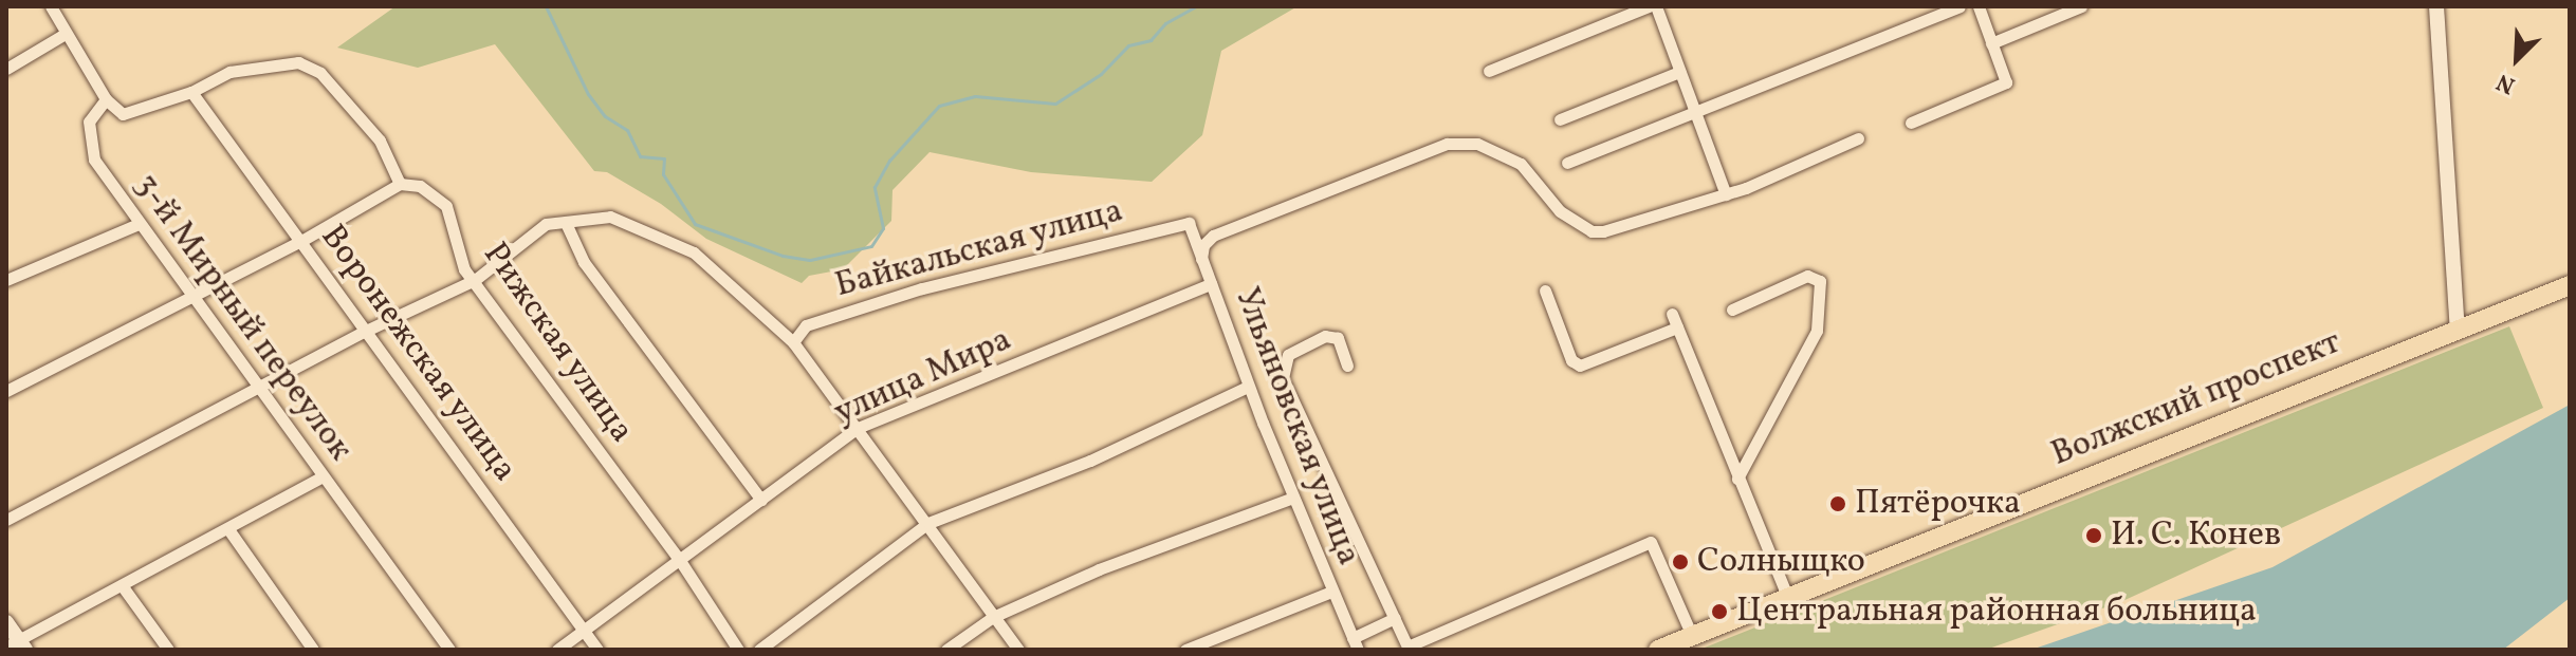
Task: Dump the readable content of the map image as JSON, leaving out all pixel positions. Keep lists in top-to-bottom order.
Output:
{
  "streets": {
    "main road": ["Волжский проспект"],
    "street": [
      "Байкальская улица",
      "3-й Мирный переулок",
      "Рижская улица",
      "Воронежская улица",
      "улица Мира",
      "Ульяновская улица"
    ]
  },
  "crossings": [
    ["Байкальская улица", "Ульяновская улица"],
    ["Рижская улица", "улица Мира"],
    ["Воронежская улица", "улица Мира"],
    ["улица Мира", "Ульяновская улица"]
  ],
  "places": [
    "Пятёрочка",
    "И. С. Конев",
    "Солныщко",
    "Центральная районная больница"
  ],
  "north": "bottom left"
}
